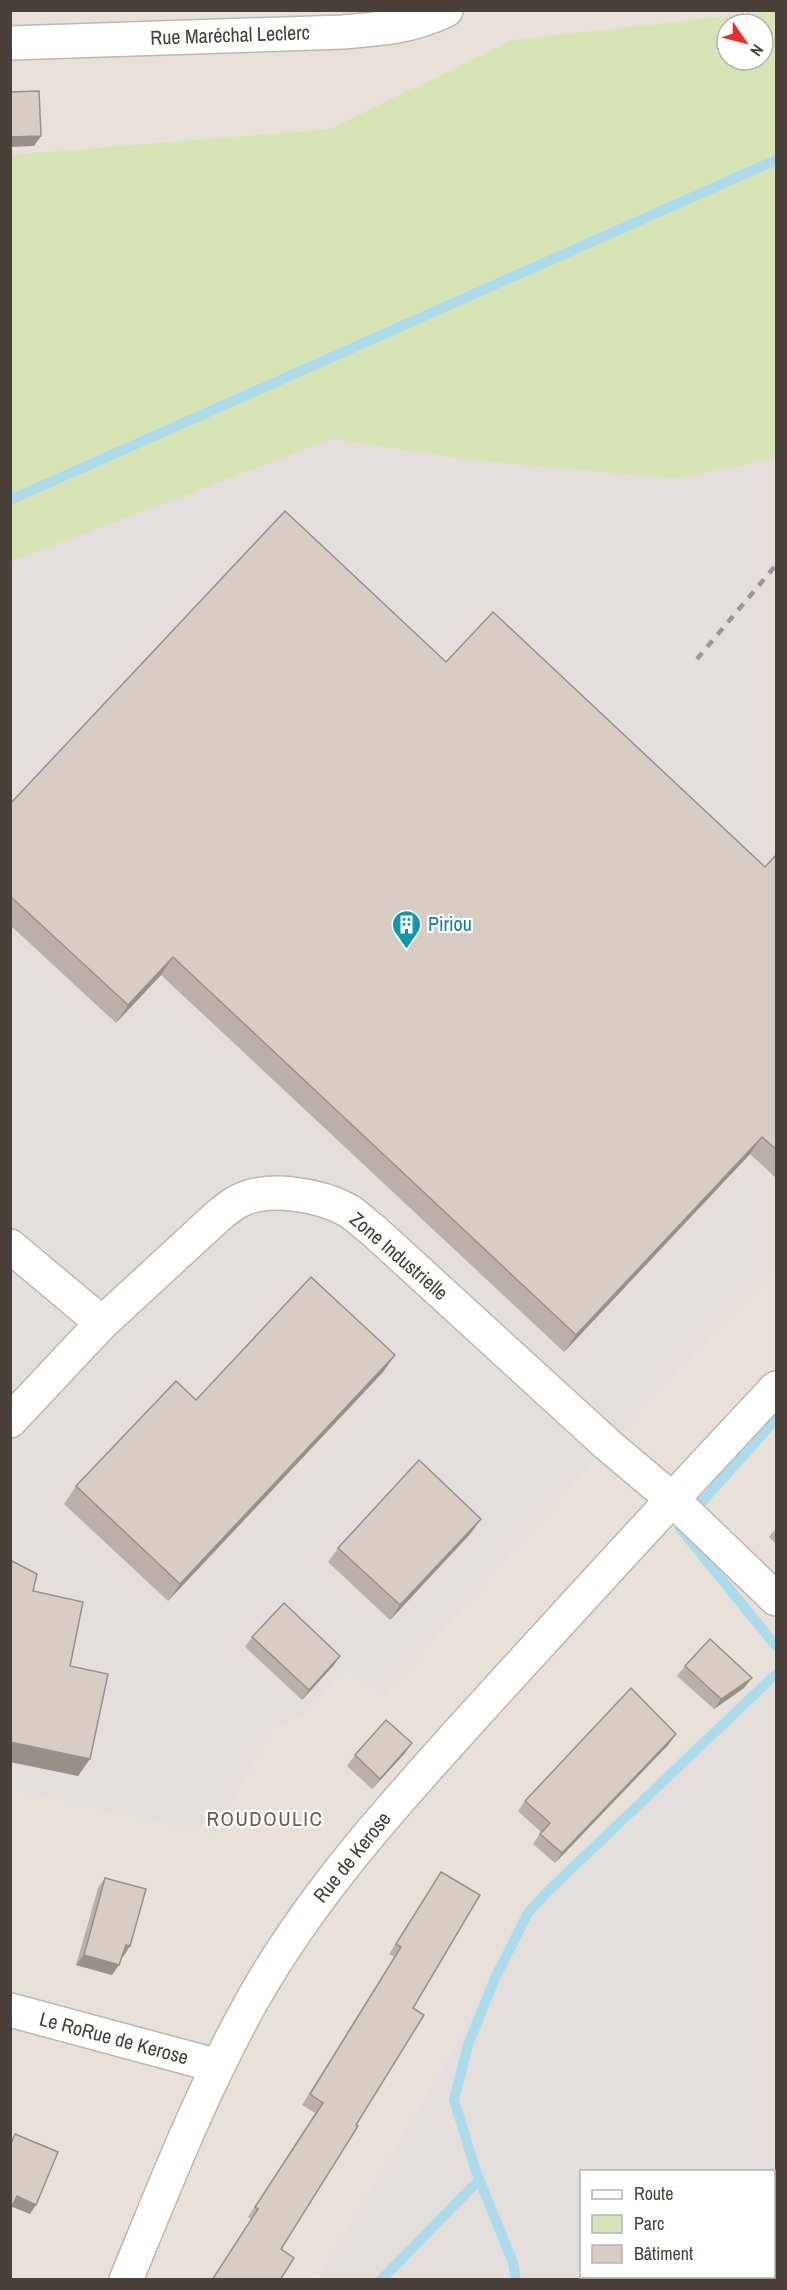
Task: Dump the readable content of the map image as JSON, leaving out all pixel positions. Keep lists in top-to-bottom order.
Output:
{
  "streets": {
    "street": [
      "Rue Maréchal Leclerc",
      "Zone Industrielle",
      "Rue de Kerose",
      "Le RoRue de Kerose"
    ]
  },
  "crossings": [
    ["Zone Industrielle", "Rue de Kerose"],
    ["Rue de Kerose", "Le RoRue de Kerose"]
  ],
  "districts": ["ROUDOULIC"],
  "places": {
    "building": ["Piriou"]
  },
  "legend": ["Route", "Parc", "Bâtiment"],
  "north": "bottom right"
}
